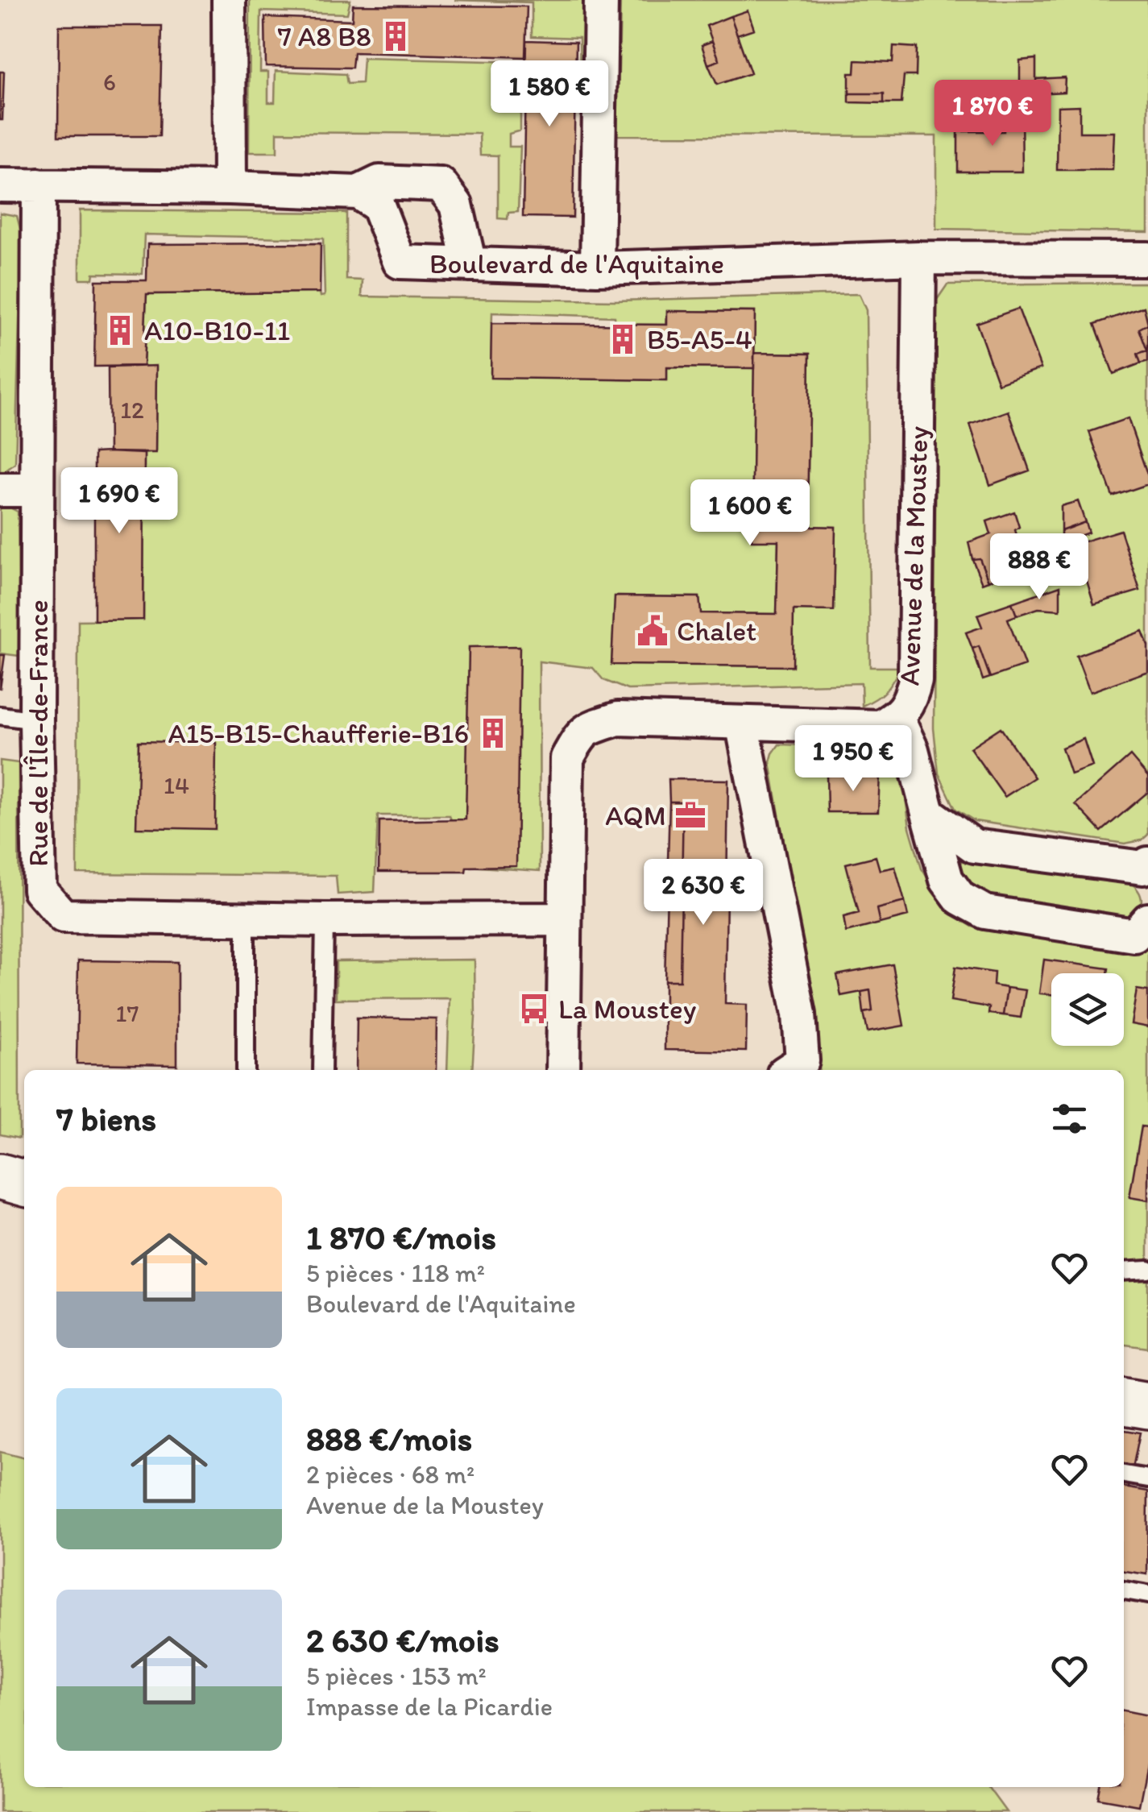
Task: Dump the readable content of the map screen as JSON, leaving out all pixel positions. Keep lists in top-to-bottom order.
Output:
{
  "streets": {
    "street": ["Boulevard de l'Aquitaine", "Avenue de la Moustey", "Rue de l'Île-de-France"]
  },
  "crossings": [
    ["Boulevard de l'Aquitaine", "Avenue de la Moustey"],
    ["Avenue de la Moustey", "Rue de l'Île-de-France"]
  ],
  "places": {
    "building": [
      "7 A8 B8",
      "A10-B10-11",
      "B5-A5-4",
      "A15-B15-Chaufferie-B16"
    ],
    "public building": ["Chalet"],
    "office": ["AQM"],
    "bus stop": ["La Moustey"]
  },
  "house_numbers": [
    "6",
    "12",
    "14",
    "17"
  ],
  "page": {
    "price": [
      "1 580 €",
      "1 870 €",
      "1 690 €",
      "1 600 €",
      "888 €",
      "1 950 €",
      "2 630 €"
    ],
    "heading": "7 biens",
    "list": [
      {
        "name": "1 870 €/mois",
        "note": "5 pièces · 118 m² · Boulevard de l'Aquitaine"
      },
      {
        "name": "888 €/mois",
        "note": "2 pièces · 68 m² · Avenue de la Moustey"
      },
      {
        "name": "2 630 €/mois",
        "note": "5 pièces · 153 m² · Impasse de la Picardie"
      }
    ]
  }
}
